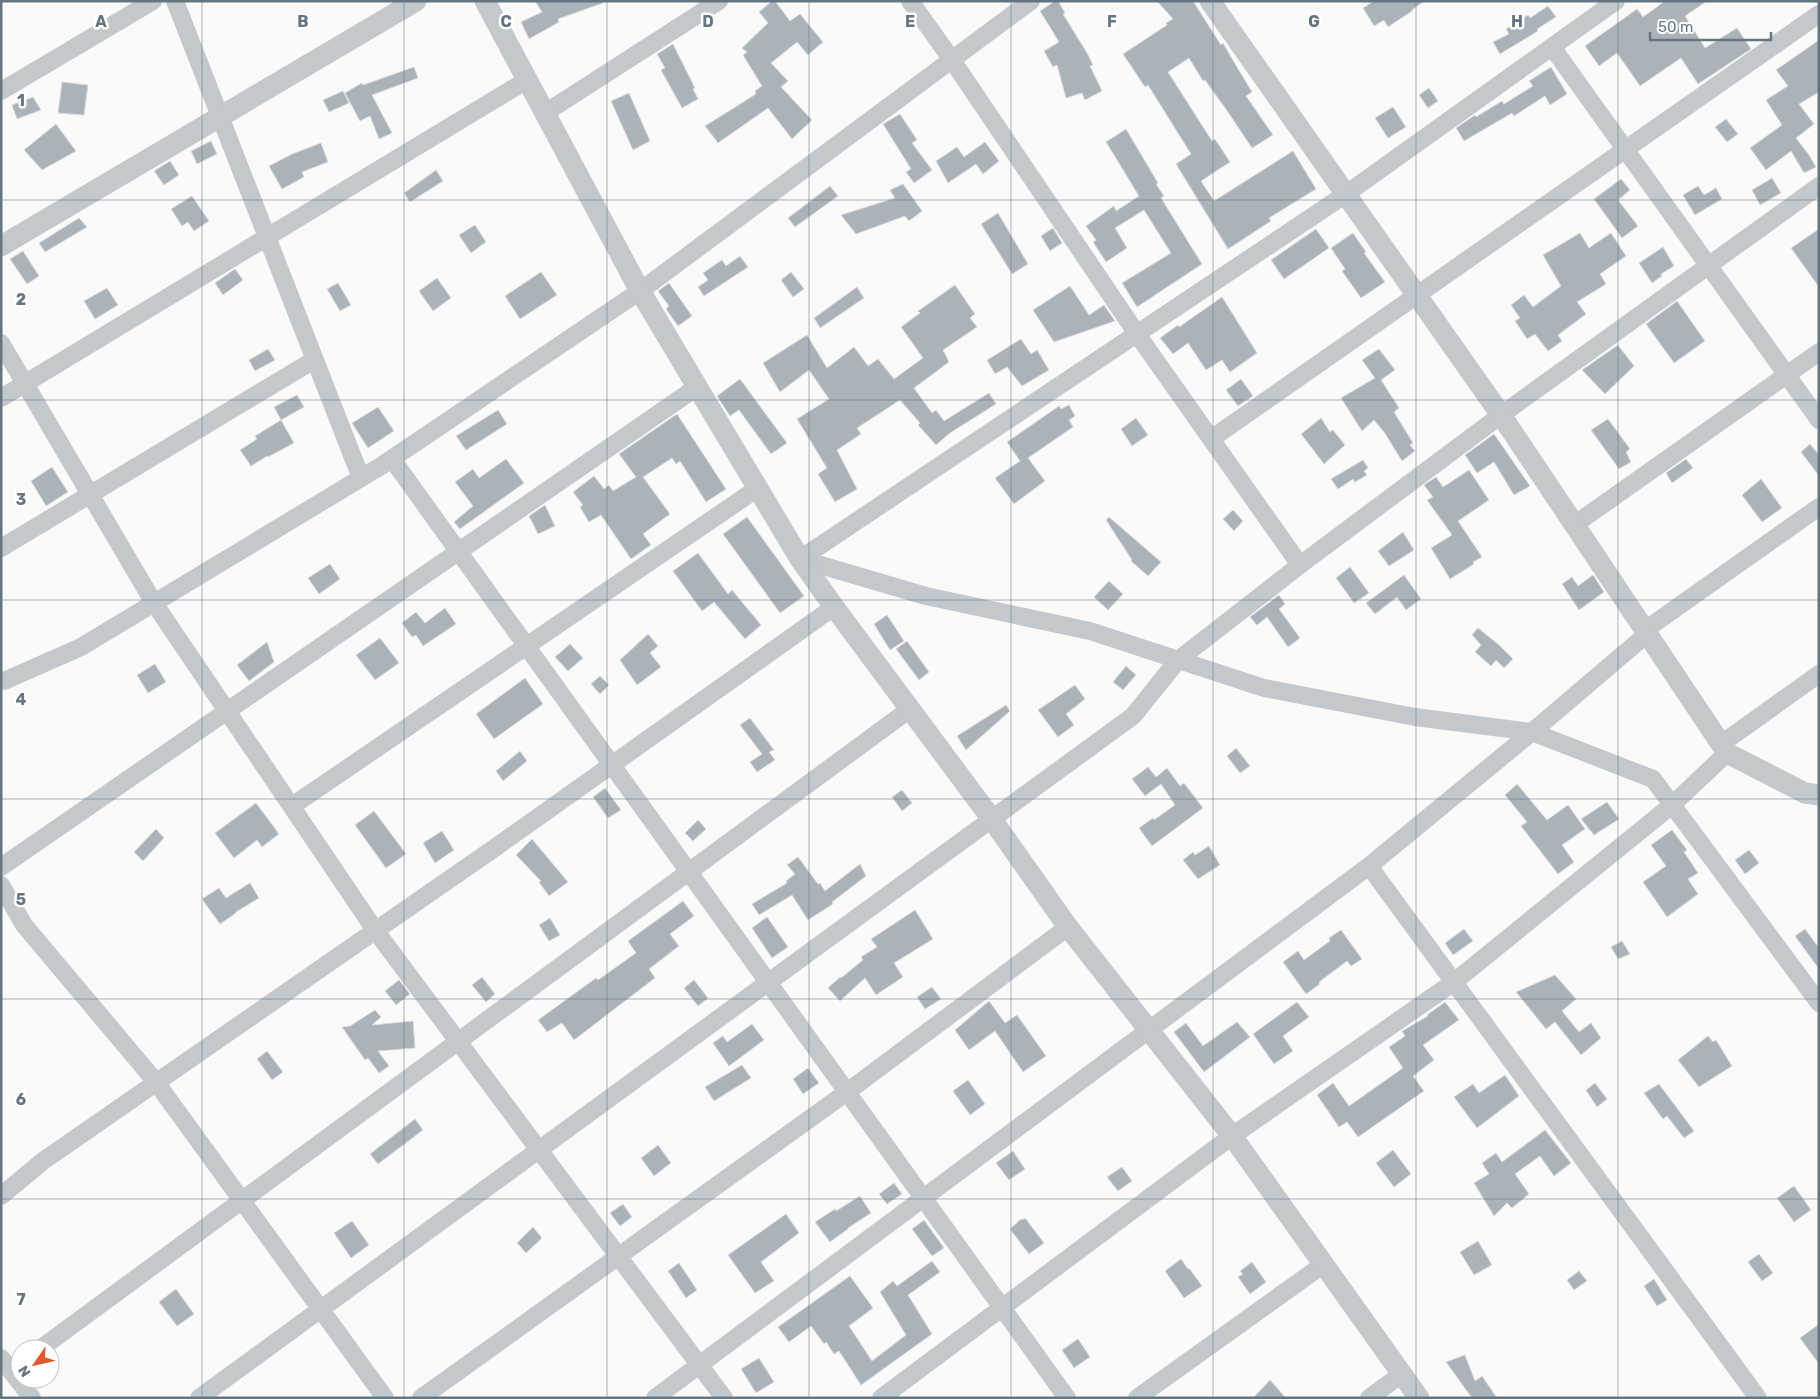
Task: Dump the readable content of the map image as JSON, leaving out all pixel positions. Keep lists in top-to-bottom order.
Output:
{
  "scale_bar": "50 m",
  "north": "bottom left",
  "grid": {
    "columns": [
      "A",
      "B",
      "C",
      "D",
      "E",
      "F",
      "G",
      "H"
    ],
    "rows": [
      "1",
      "2",
      "3",
      "4",
      "5",
      "6",
      "7"
    ]
  }
}
